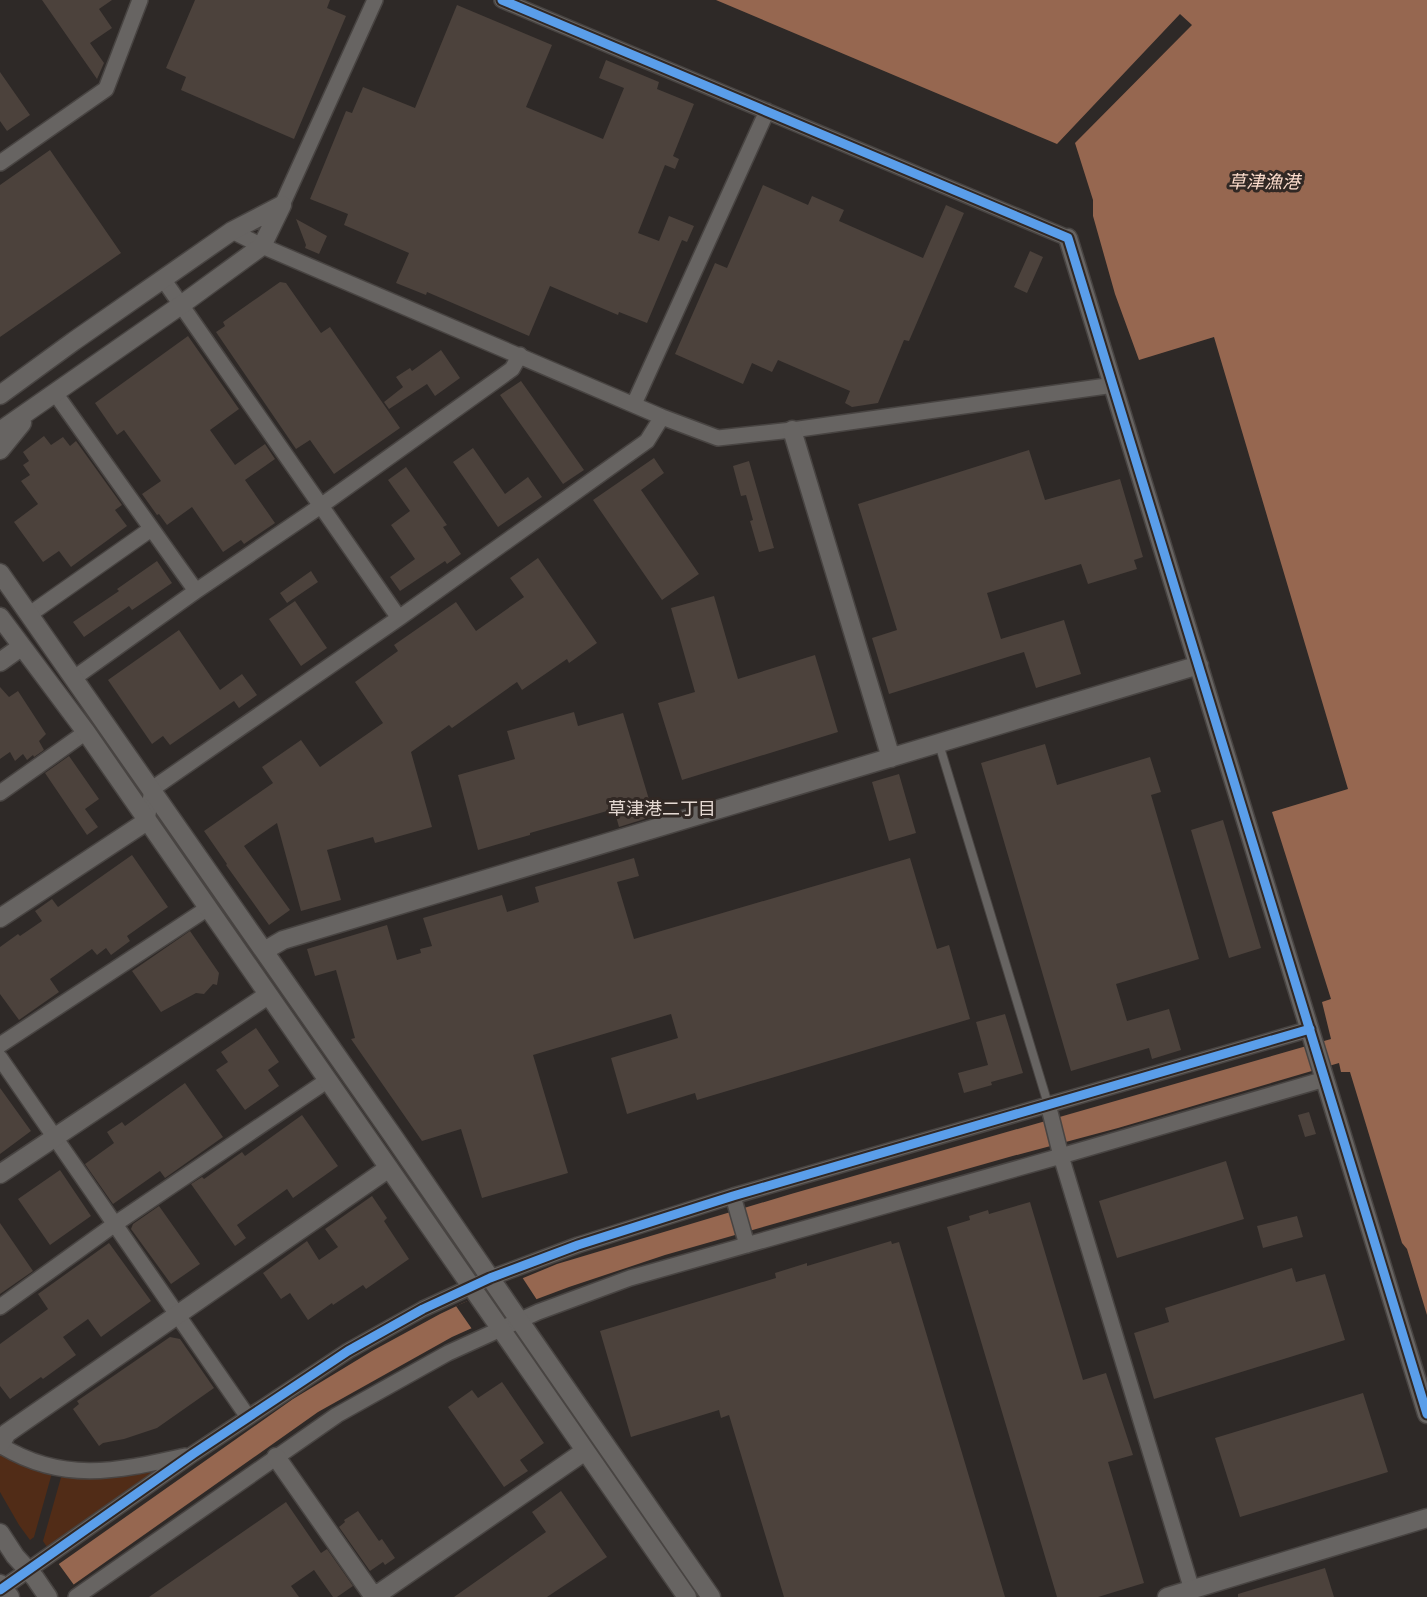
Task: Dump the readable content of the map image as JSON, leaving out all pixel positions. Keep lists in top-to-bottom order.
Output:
{
  "districts": ["草津港二丁目"],
  "water": ["草津漁港"]
}
